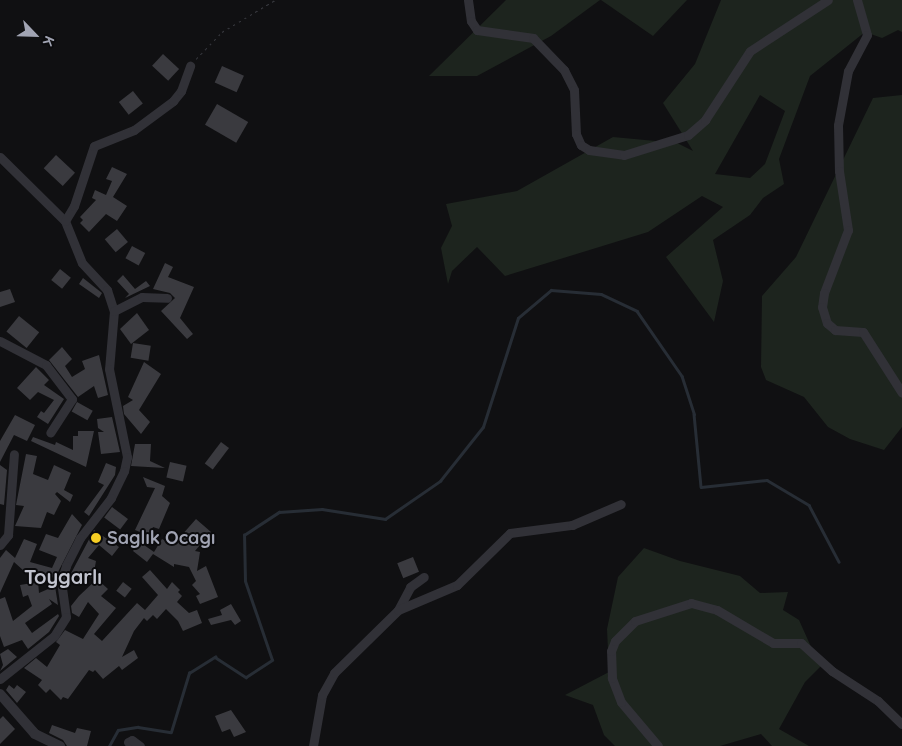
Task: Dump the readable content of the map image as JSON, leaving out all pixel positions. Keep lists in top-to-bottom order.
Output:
{
  "districts": ["Toygarlı"],
  "places": ["Saglık Ocagı"],
  "north": "bottom right"
}
